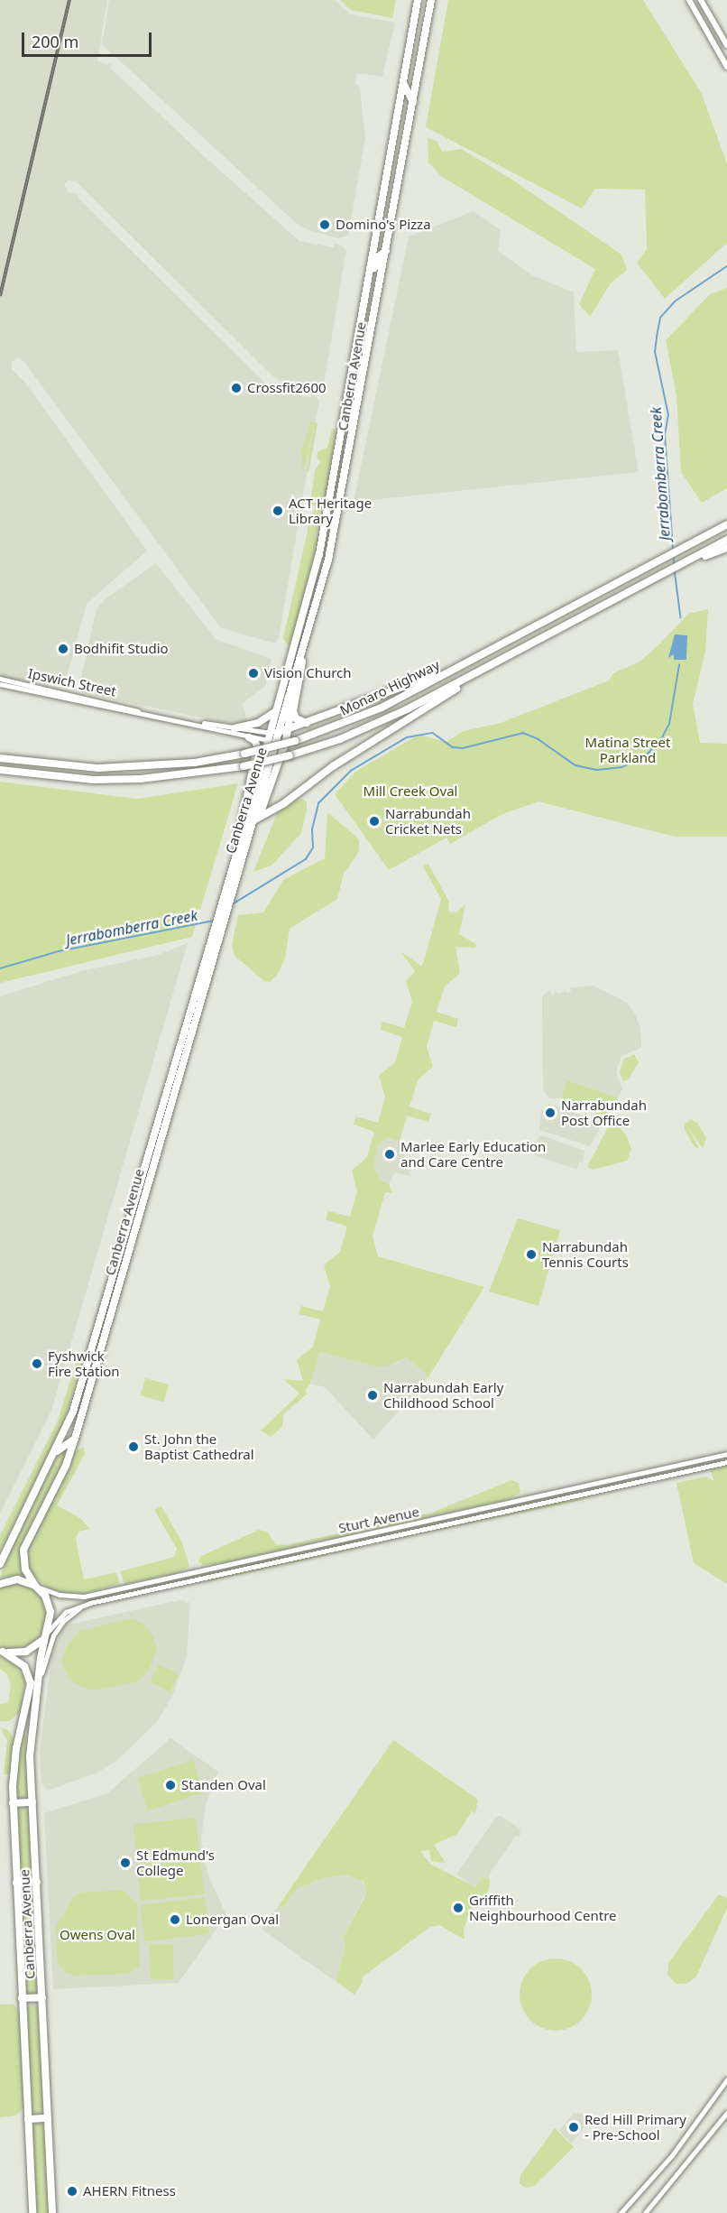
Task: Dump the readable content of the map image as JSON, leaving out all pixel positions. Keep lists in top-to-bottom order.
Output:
{
  "streets": {
    "highway": ["Canberra Avenue", "Monaro Highway"],
    "main road": ["Ipswich Street", "Sturt Avenue"]
  },
  "crossings": [
    ["Canberra Avenue", "Ipswich Street"],
    ["Canberra Avenue", "Sturt Avenue"]
  ],
  "water": ["Jerrabomberra Creek"],
  "parks": ["Matina Street Parkland", "Mill Creek Oval", "Owens Oval"],
  "places": [
    "Domino's Pizza",
    "Crossfit2600",
    "ACT Heritage Library",
    "Bodhifit Studio",
    "Vision Church",
    "Narrabundah Cricket Nets",
    "Narrabundah Post Office",
    "Marlee Early Education and Care Centre",
    "Narrabundah Tennis Courts",
    "Fyshwick Fire Station",
    "Narrabundah Early Childhood School",
    "St. John the Baptist Cathedral",
    "Standen Oval",
    "St Edmund's College",
    "Griffith Neighbourhood Centre",
    "Lonergan Oval",
    "Red Hill Primary - Pre-School",
    "AHERN Fitness"
  ],
  "scale_bar": "200 m"
}
